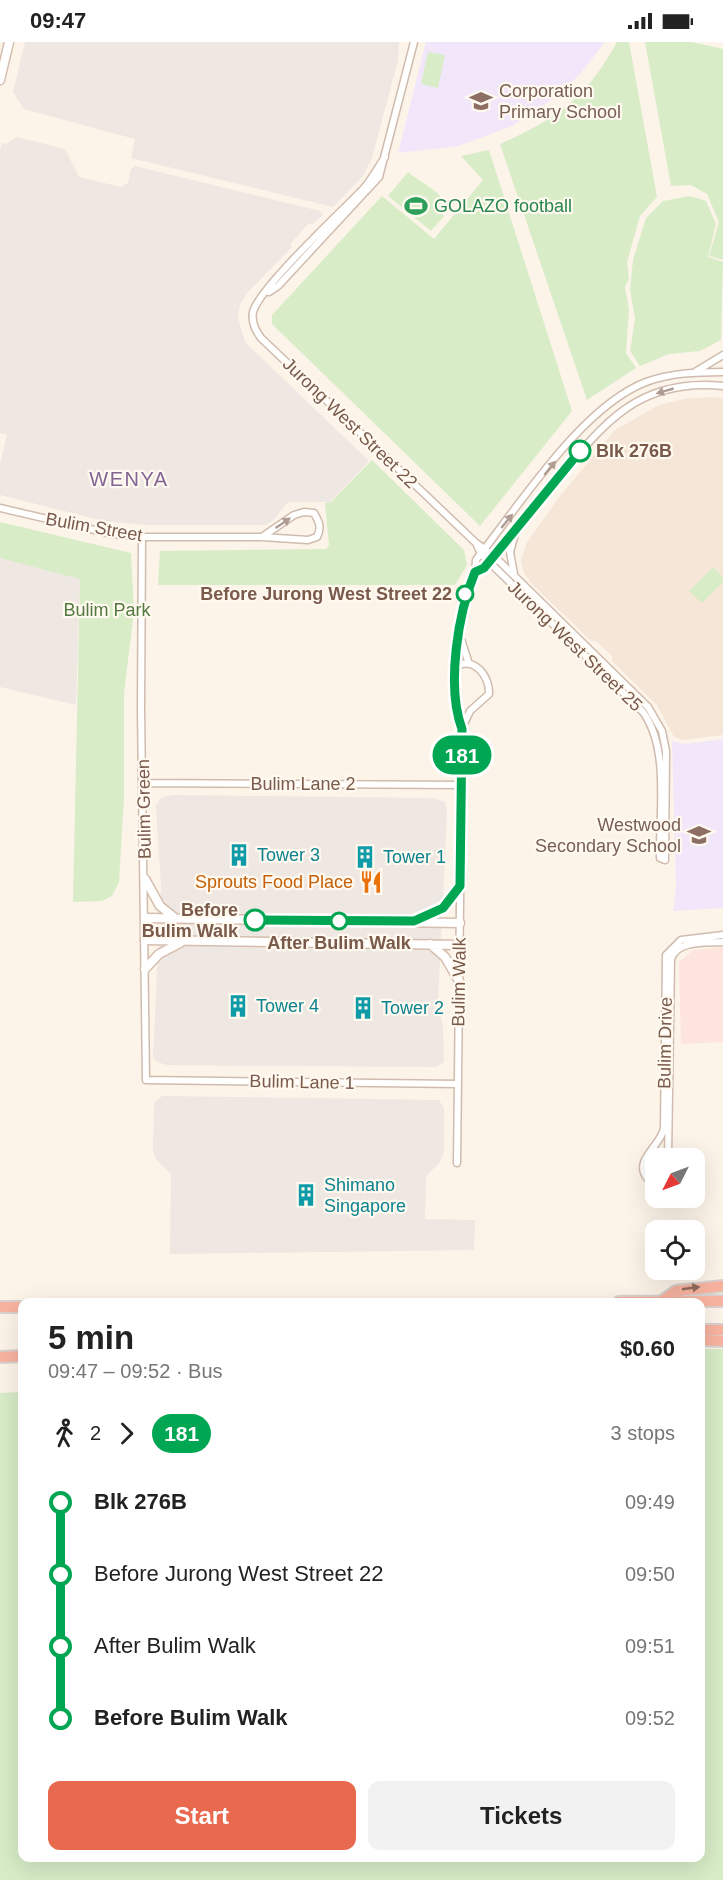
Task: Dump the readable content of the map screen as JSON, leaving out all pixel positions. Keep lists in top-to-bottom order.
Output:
{
  "streets": {
    "street": [
      "Jurong West Street 22",
      "Bulim Street",
      "Jurong West Street 25",
      "Bulim Lane 2",
      "Bulim Green",
      "Bulim Walk",
      "Bulim Drive",
      "Bulim Lane 1"
    ]
  },
  "crossings": [
    ["Jurong West Street 22", "Jurong West Street 25"],
    ["Jurong West Street 22", "Bulim Walk"],
    ["Bulim Street", "Bulim Green"],
    ["Jurong West Street 25", "Bulim Walk"],
    ["Bulim Lane 2", "Bulim Green"],
    ["Bulim Lane 2", "Bulim Walk"],
    ["Bulim Green", "Bulim Lane 1"],
    ["Bulim Walk", "Bulim Lane 1"]
  ],
  "districts": ["WENYA"],
  "parks": ["Bulim Park"],
  "places": {
    "school or university": ["Corporation Primary School", "Westwood Secondary School"],
    "sports": ["GOLAZO football"],
    "other": [
      "Blk 276B",
      "Before Jurong West Street 22",
      "Before Bulim Walk",
      "After Bulim Walk"
    ],
    "building": [
      "Tower 3",
      "Tower 1",
      "Tower 4",
      "Tower 2",
      "Shimano Singapore"
    ],
    "restaurant": ["Sprouts Food Place"]
  },
  "lines": ["bus line 181"],
  "north": "bottom left",
  "page": {
    "status": "09:47",
    "on_map": "181",
    "heading": ["5 min", "09:47 – 09:52 · Bus", "$0.60"],
    "legs": ["2", "181", "3 stops"],
    "list": [
      {
        "name": "Blk 276B",
        "value": "09:49"
      },
      {
        "name": "Before Jurong West Street 22",
        "value": "09:50"
      },
      {
        "name": "After Bulim Walk",
        "value": "09:51"
      },
      {
        "name": "Before Bulim Walk",
        "value": "09:52"
      }
    ],
    "buttons": ["Start", "Tickets"]
  }
}
